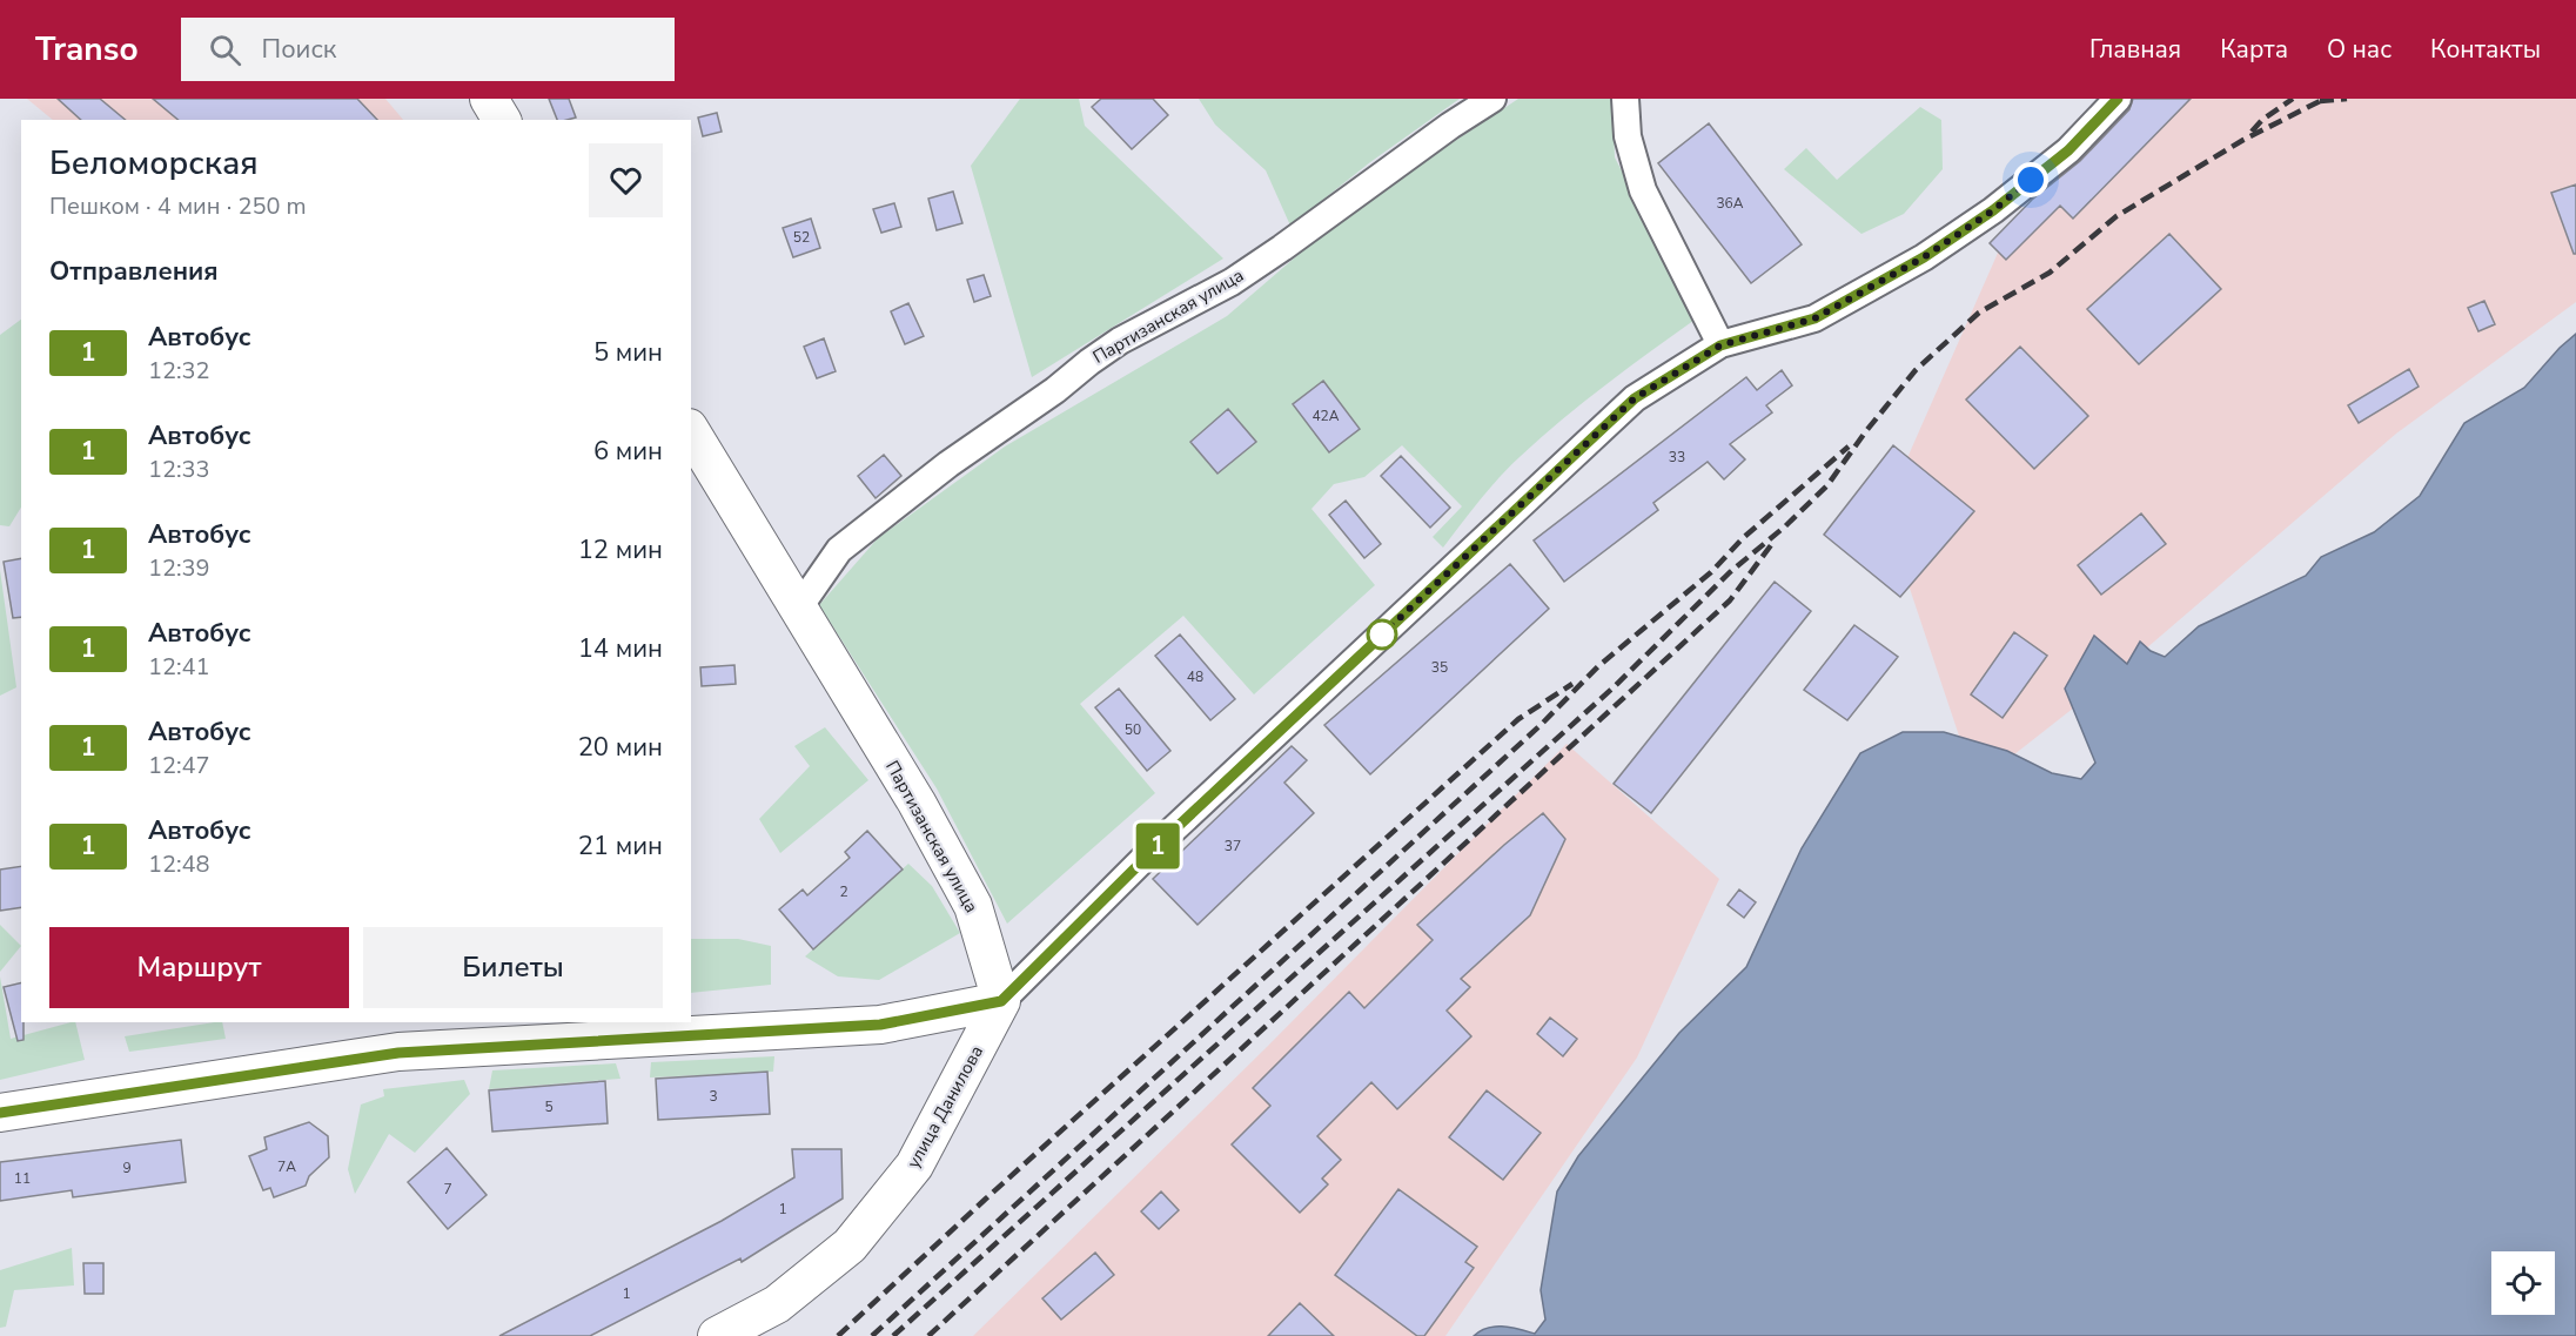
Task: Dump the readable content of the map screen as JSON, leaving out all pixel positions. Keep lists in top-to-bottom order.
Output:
{
  "streets": {
    "main road": ["Партизанская улица", "улица Данилова"]
  },
  "crossings": [
    ["Партизанская улица", "улица Данилова"]
  ],
  "lines": ["bus line 1"],
  "house_numbers": [
    "36А",
    "52",
    "42А",
    "33",
    "35",
    "48",
    "50",
    "37",
    "2",
    "3",
    "5",
    "7А",
    "9",
    "11",
    "7",
    "1",
    "1"
  ],
  "page": {
    "header": "Transo",
    "search": "Поиск",
    "nav": [
      "Главная",
      "Карта",
      "О нас",
      "Контакты"
    ],
    "on_map": "1",
    "heading": [
      ["Беломорская", "Пешком · 4 мин · 250 m"],
      "Отправления"
    ],
    "list": [
      {
        "mark": "1",
        "name": "Автобус",
        "note": "12:32",
        "value": "5 мин"
      },
      {
        "mark": "1",
        "name": "Автобус",
        "note": "12:33",
        "value": "6 мин"
      },
      {
        "mark": "1",
        "name": "Автобус",
        "note": "12:39",
        "value": "12 мин"
      },
      {
        "mark": "1",
        "name": "Автобус",
        "note": "12:41",
        "value": "14 мин"
      },
      {
        "mark": "1",
        "name": "Автобус",
        "note": "12:47",
        "value": "20 мин"
      },
      {
        "mark": "1",
        "name": "Автобус",
        "note": "12:48",
        "value": "21 мин"
      }
    ],
    "buttons": ["Маршрут", "Билеты"]
  }
}
